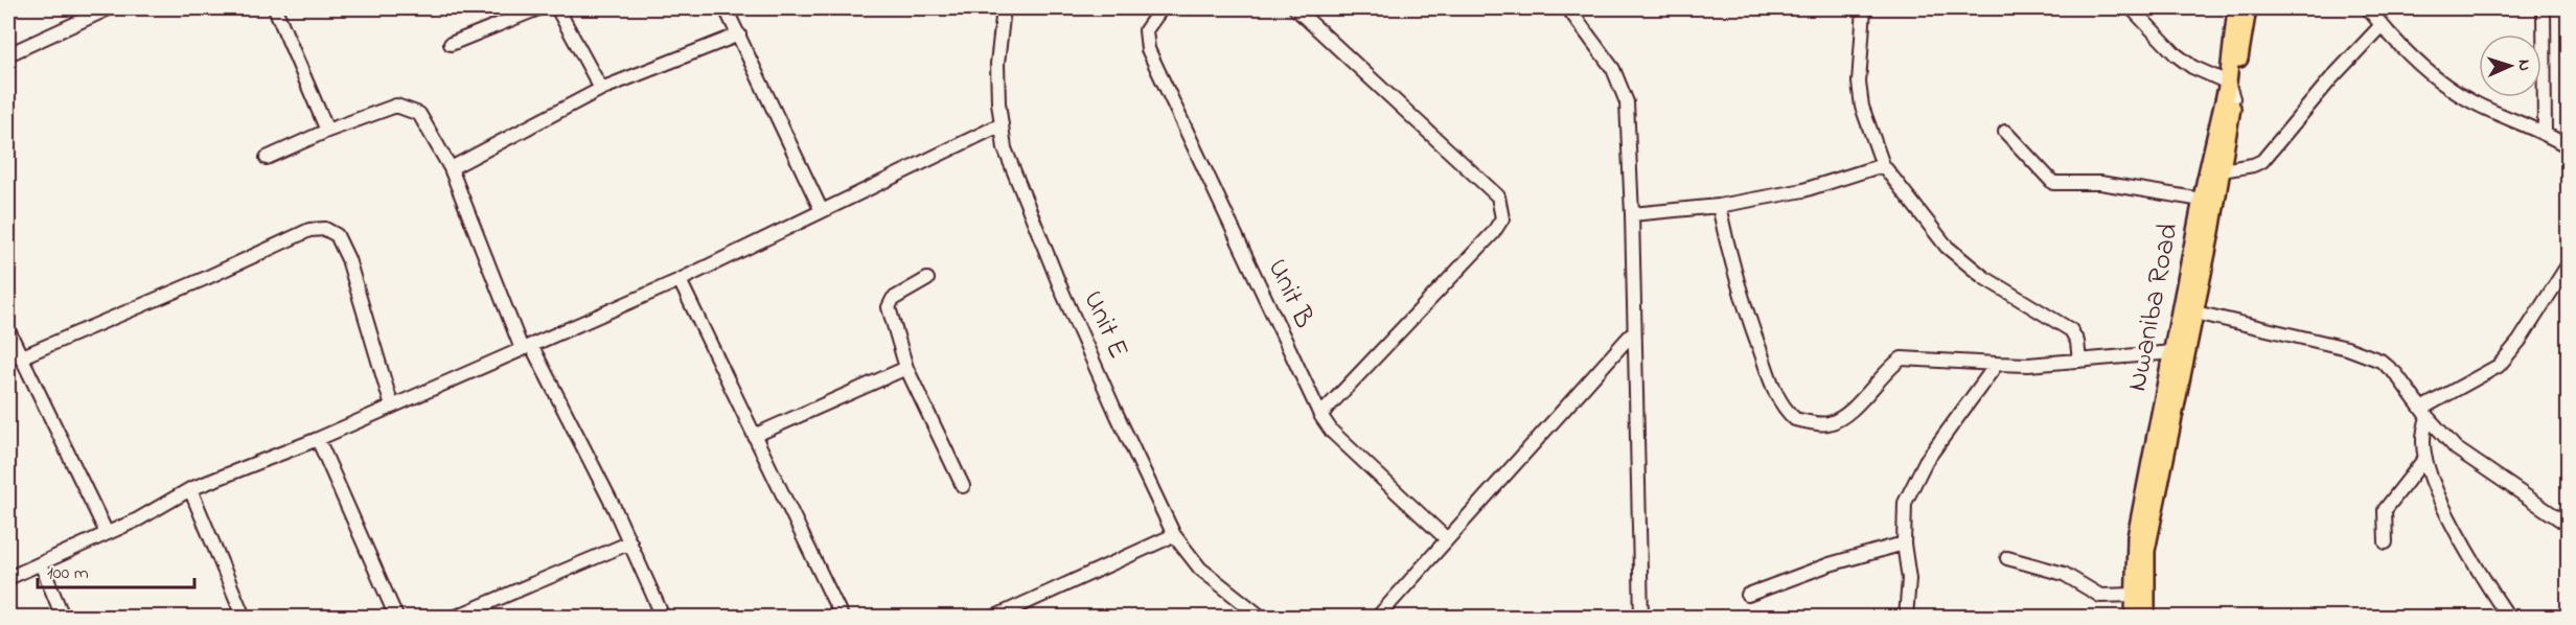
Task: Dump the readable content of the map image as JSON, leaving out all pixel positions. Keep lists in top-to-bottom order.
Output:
{
  "streets": {
    "main road": ["Nwaniba Road"],
    "street": ["Unit B", "Unit E"]
  },
  "scale_bar": "100 m",
  "north": "right"
}
